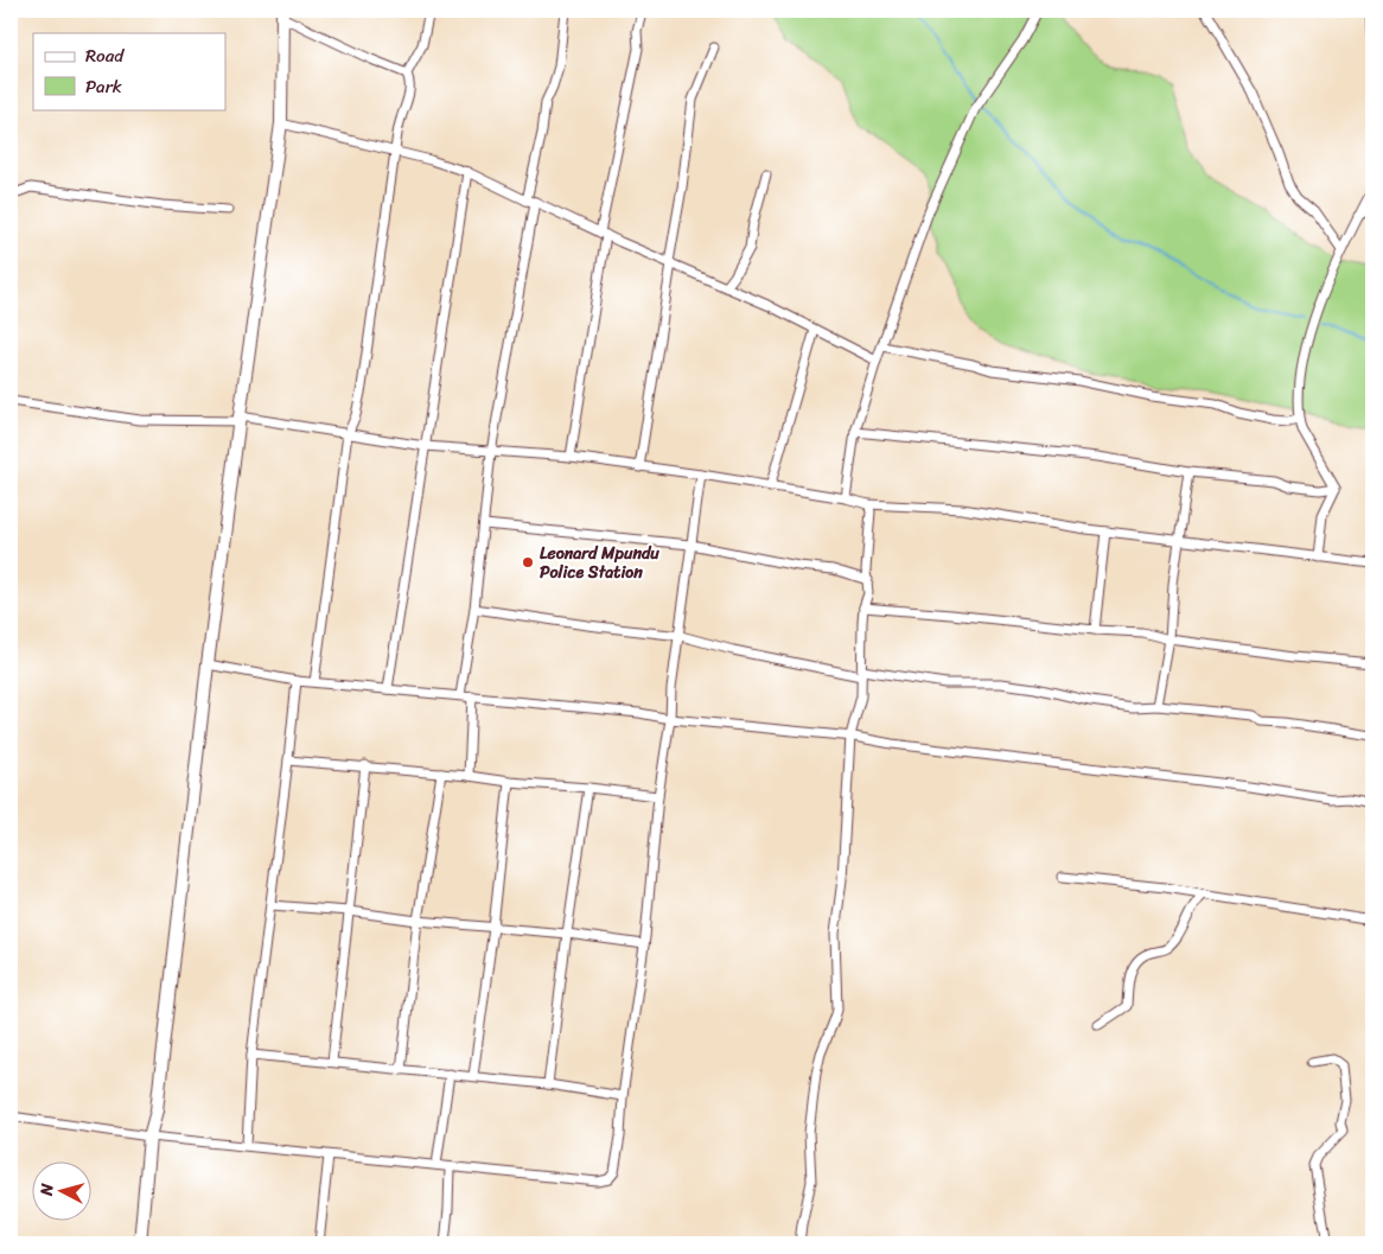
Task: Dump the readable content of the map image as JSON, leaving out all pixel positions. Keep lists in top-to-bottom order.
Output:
{
  "places": ["Leonard Mpundu Police Station"],
  "legend": ["Road", "Park"],
  "north": "left"
}
